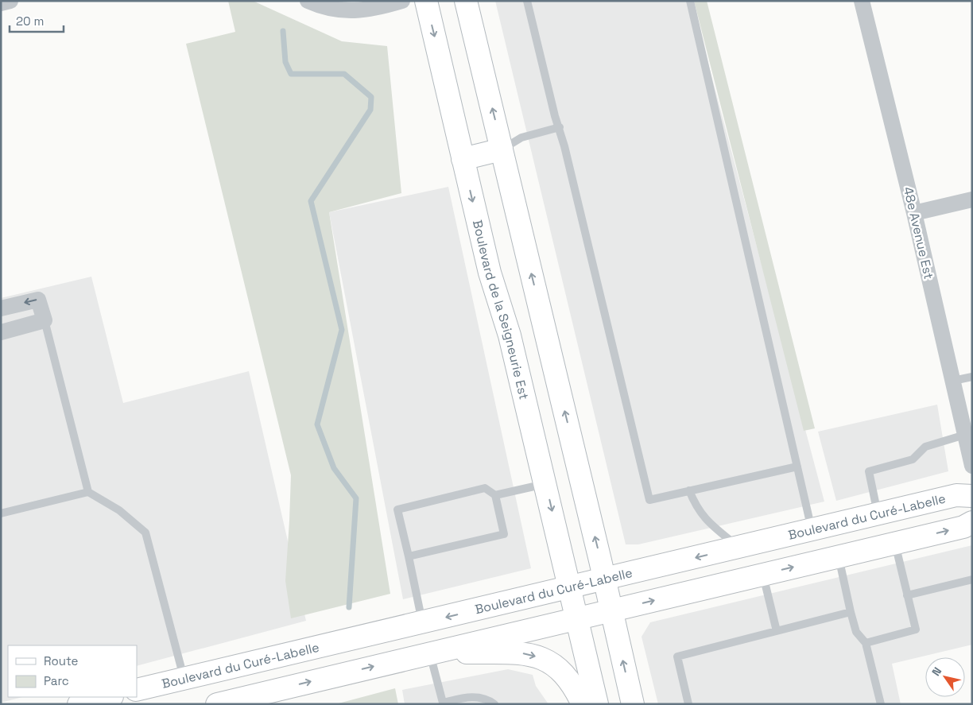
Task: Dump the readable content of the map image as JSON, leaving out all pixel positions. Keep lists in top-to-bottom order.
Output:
{
  "streets": {
    "main road": ["Boulevard de la Seigneurie Est", "Boulevard du Curé-Labelle"],
    "street": ["48e Avenue Est"]
  },
  "crossings": [
    ["Boulevard de la Seigneurie Est", "Boulevard du Curé-Labelle"]
  ],
  "legend": ["Route", "Parc"],
  "scale_bar": "20 m",
  "north": "top left"
}
